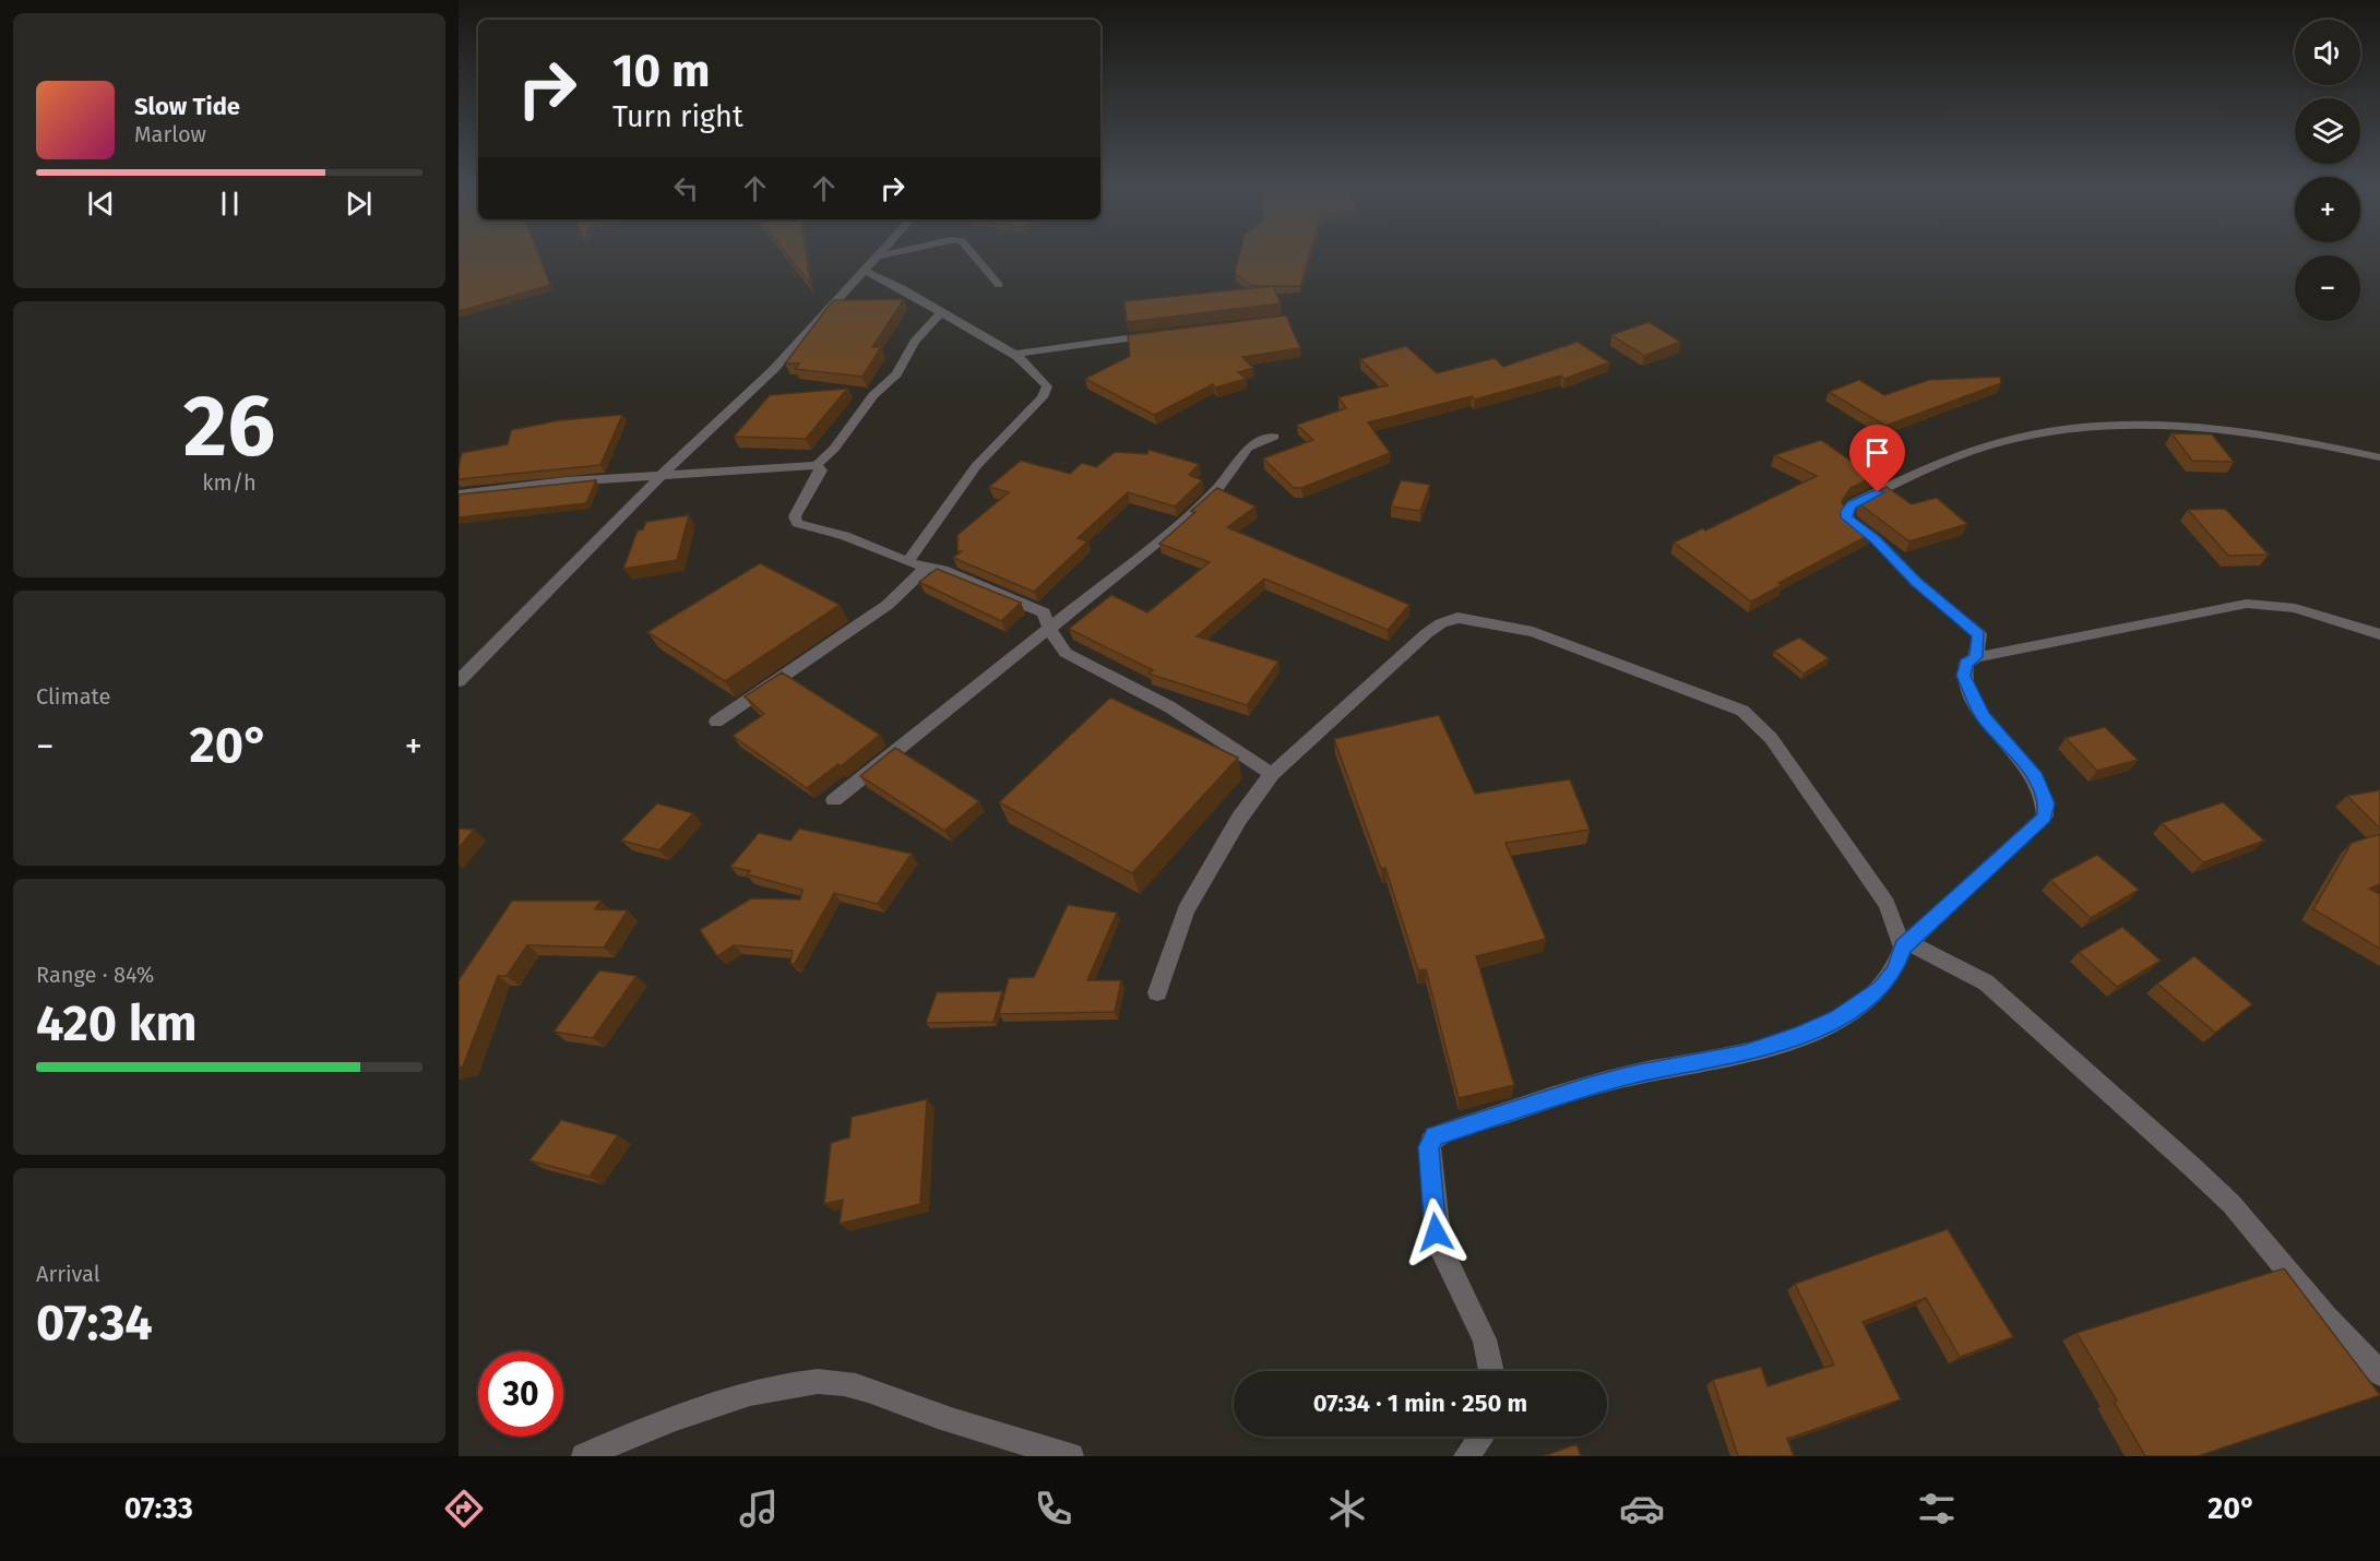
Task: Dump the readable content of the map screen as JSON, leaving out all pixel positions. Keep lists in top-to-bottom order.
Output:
{
  "page": {
    "map_buttons": ["+", "−"],
    "turn": ["10 m", "Turn right"],
    "song": ["Slow Tide", "Marlow"],
    "tile": [
      ["26", "km/h"],
      "Climate",
      ["Range · 84%", "420 km"],
      ["Arrival", "07:34"]
    ],
    "heat": ["−", "20°", "+"],
    "limit": "30",
    "trip": "07:34 · 1 min · 250 m",
    "tabs": ["07:33", "20°"]
  }
}
